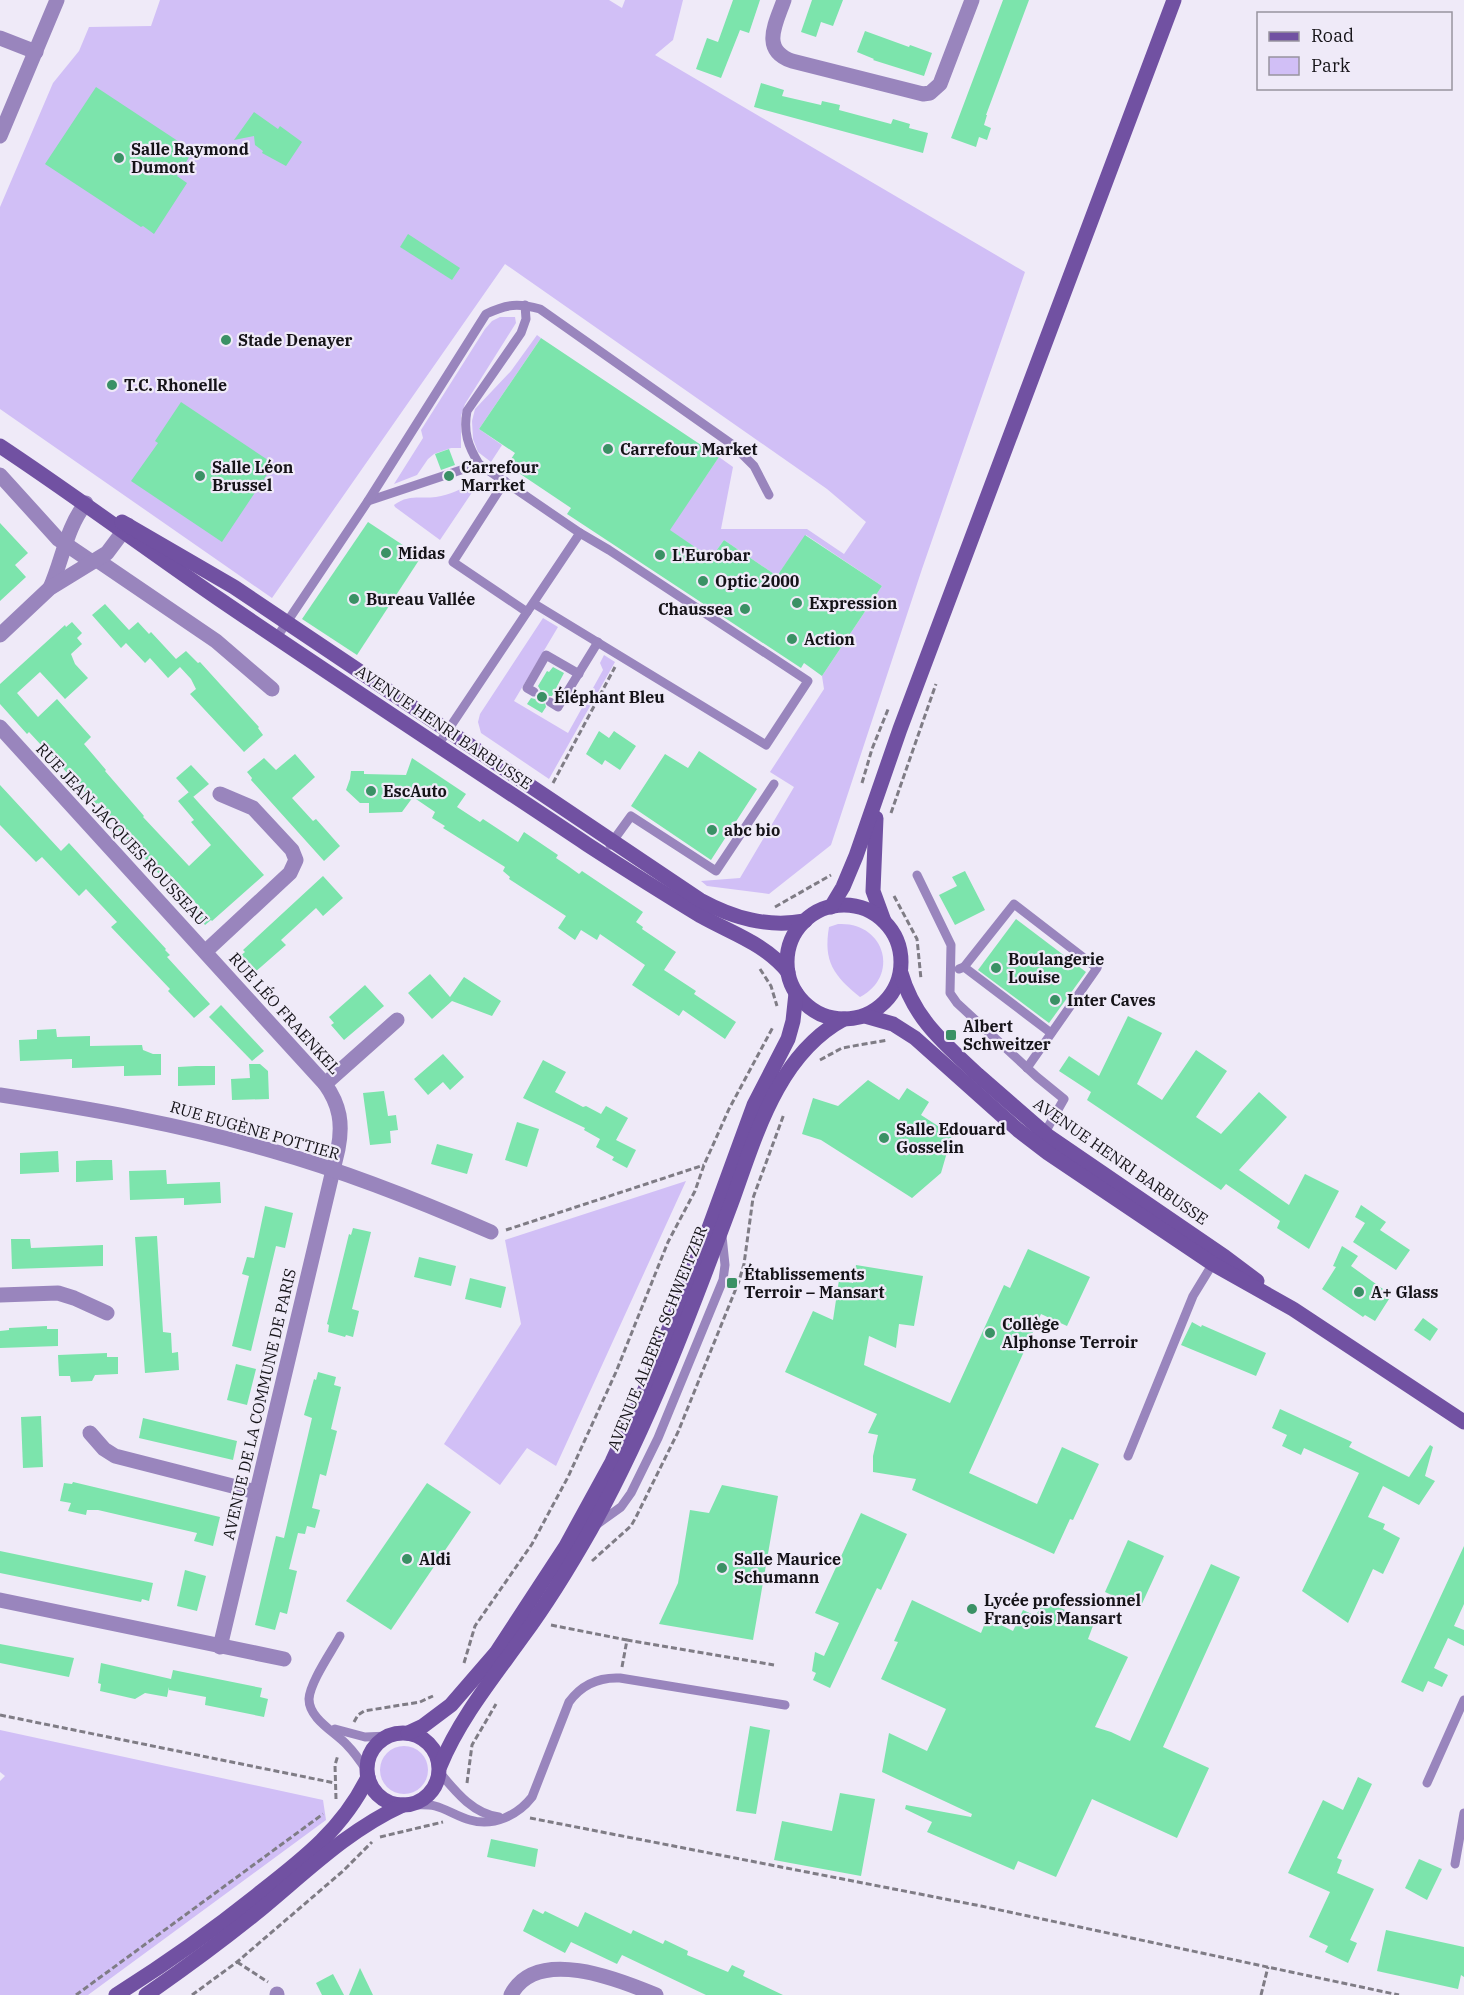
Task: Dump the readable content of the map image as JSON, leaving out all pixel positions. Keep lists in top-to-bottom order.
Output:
{
  "streets": {
    "main road": ["AVENUE HENRI BARBUSSE", "AVENUE ALBERT SCHWEITZER"],
    "street": [
      "RUE JEAN-JACQUES ROUSSEAU",
      "RUE LÉO FRAENKEL",
      "RUE EUGÈNE POTTIER",
      "AVENUE DE LA COMMUNE DE PARIS"
    ]
  },
  "crossings": [
    ["AVENUE HENRI BARBUSSE", "AVENUE ALBERT SCHWEITZER"],
    ["RUE JEAN-JACQUES ROUSSEAU", "RUE LÉO FRAENKEL"],
    ["RUE LÉO FRAENKEL", "RUE EUGÈNE POTTIER"],
    ["RUE LÉO FRAENKEL", "AVENUE DE LA COMMUNE DE PARIS"],
    ["RUE EUGÈNE POTTIER", "AVENUE DE LA COMMUNE DE PARIS"]
  ],
  "places": {
    "other": [
      "Salle Raymond Dumont",
      "Stade Denayer",
      "T.C. Rhonelle",
      "Carrefour Market",
      "Salle Léon Brussel",
      "Carrefour Marrket",
      "Midas",
      "L'Eurobar",
      "Optic 2000",
      "Bureau Vallée",
      "Expression",
      "Chaussea",
      "Action",
      "Éléphant Bleu",
      "EscAuto",
      "abc bio",
      "Boulangerie Louise",
      "Inter Caves",
      "Salle Edouard Gosselin",
      "A+ Glass",
      "Collège Alphonse Terroir",
      "Aldi",
      "Salle Maurice Schumann",
      "Lycée professionnel François Mansart"
    ],
    "transit": ["Albert Schweitzer", "Établissements Terroir – Mansart"]
  },
  "legend": ["Road", "Park"]
}
